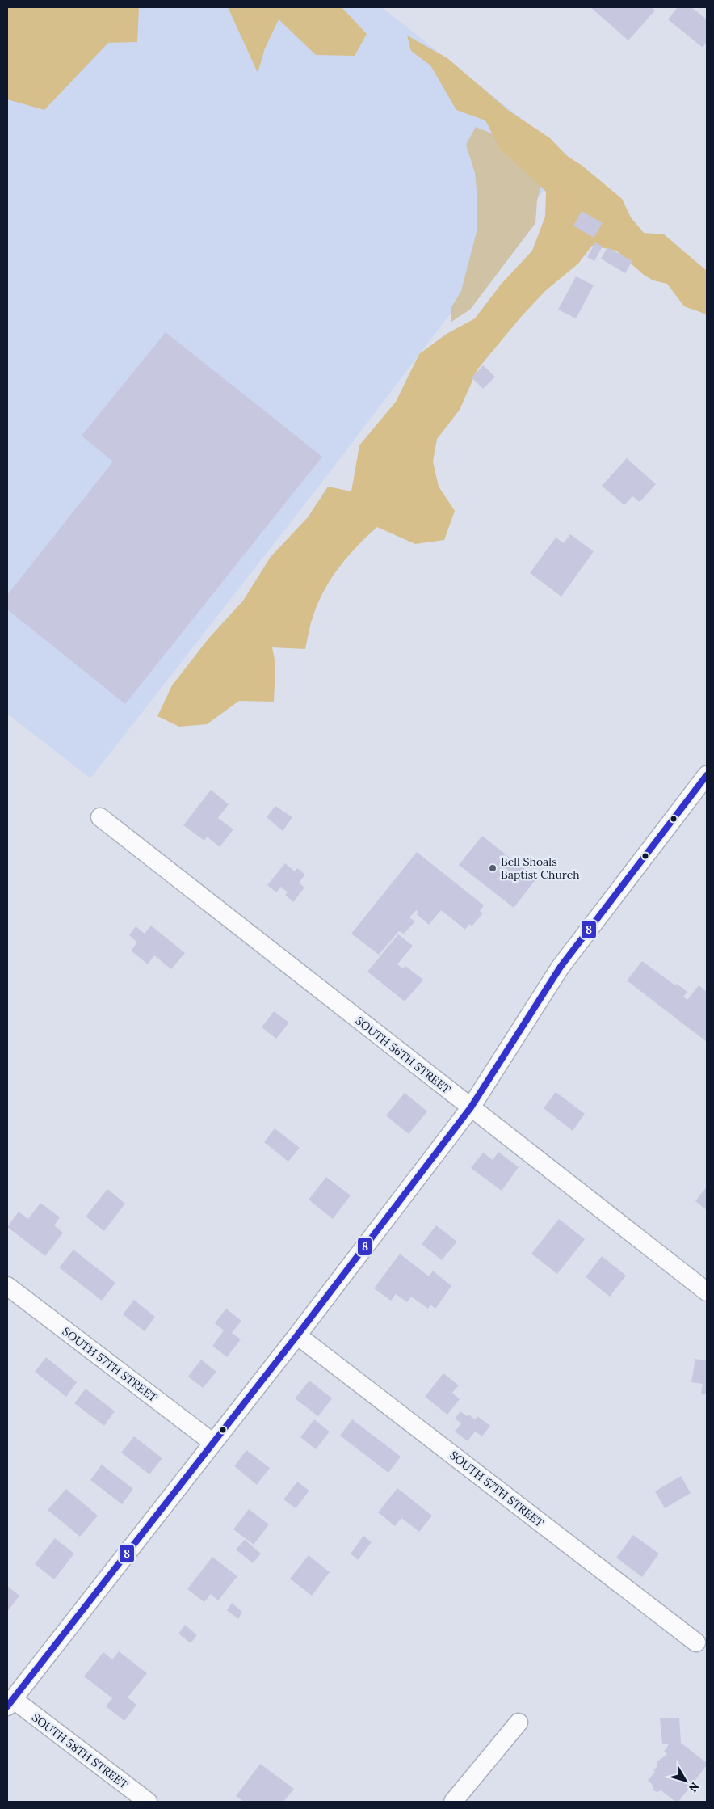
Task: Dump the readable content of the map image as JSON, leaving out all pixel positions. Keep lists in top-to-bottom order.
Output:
{
  "streets": {
    "street": ["SOUTH 56TH STREET", "SOUTH 57TH STREET", "SOUTH 58TH STREET"]
  },
  "places": ["Bell Shoals Baptist Church"],
  "lines": ["transit line 8"],
  "north": "bottom right"
}
